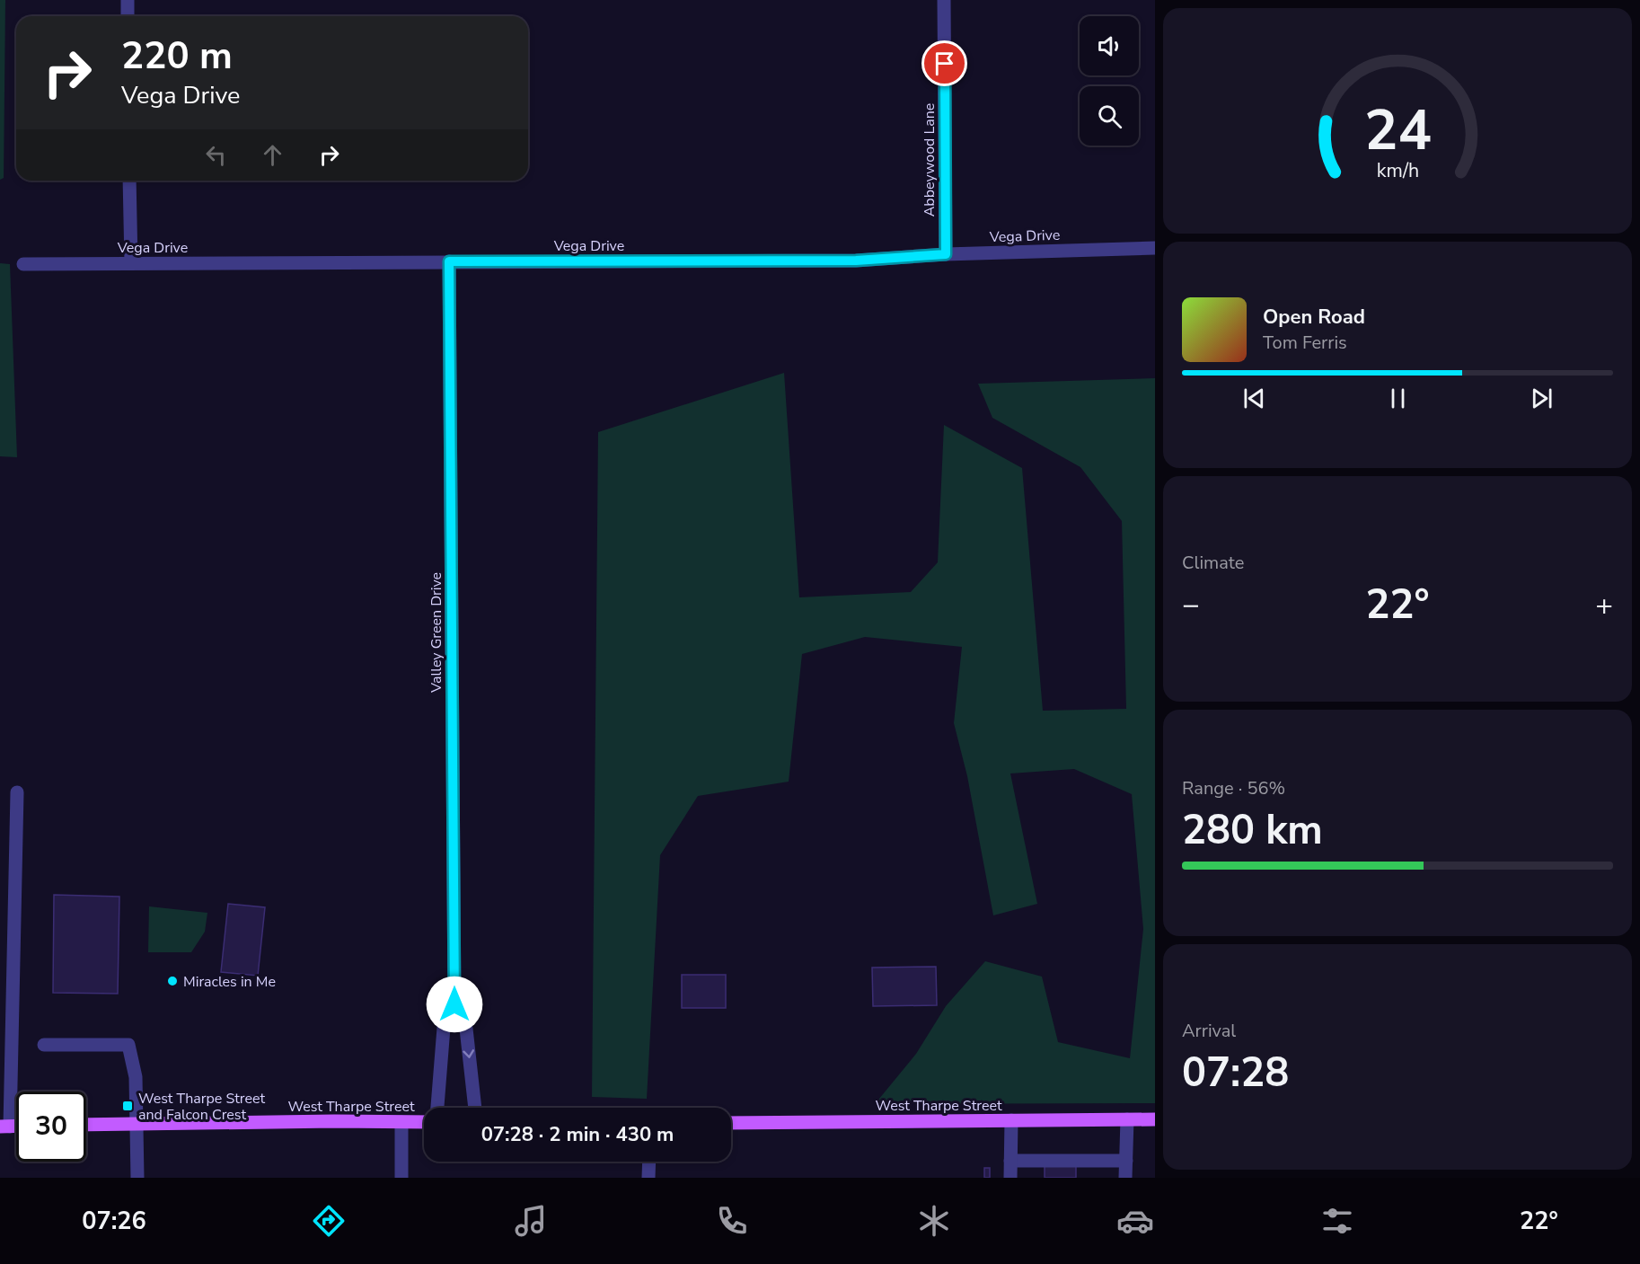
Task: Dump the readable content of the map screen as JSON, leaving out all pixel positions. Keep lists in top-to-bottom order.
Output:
{
  "streets": {
    "main road": ["West Tharpe Street"],
    "street": ["Abbeywood Lane", "Vega Drive", "Valley Green Drive"]
  },
  "crossings": [
    ["Abbeywood Lane", "Vega Drive"],
    ["Vega Drive", "Valley Green Drive"]
  ],
  "places": {
    "other": ["Miracles in Me"],
    "transit": ["West Tharpe Street and Falcon Crest"]
  },
  "page": {
    "turn": ["220 m", "Vega Drive"],
    "song": ["Open Road", "Tom Ferris"],
    "tile": [
      "Climate",
      ["Range · 56%", "280 km"],
      ["Arrival", "07:28"]
    ],
    "heat": ["−", "22°", "+"],
    "limit": "30",
    "trip": "07:28 · 2 min · 430 m",
    "tabs": ["07:26", "22°"],
    "gauge": ["24", "km/h"]
  }
}
